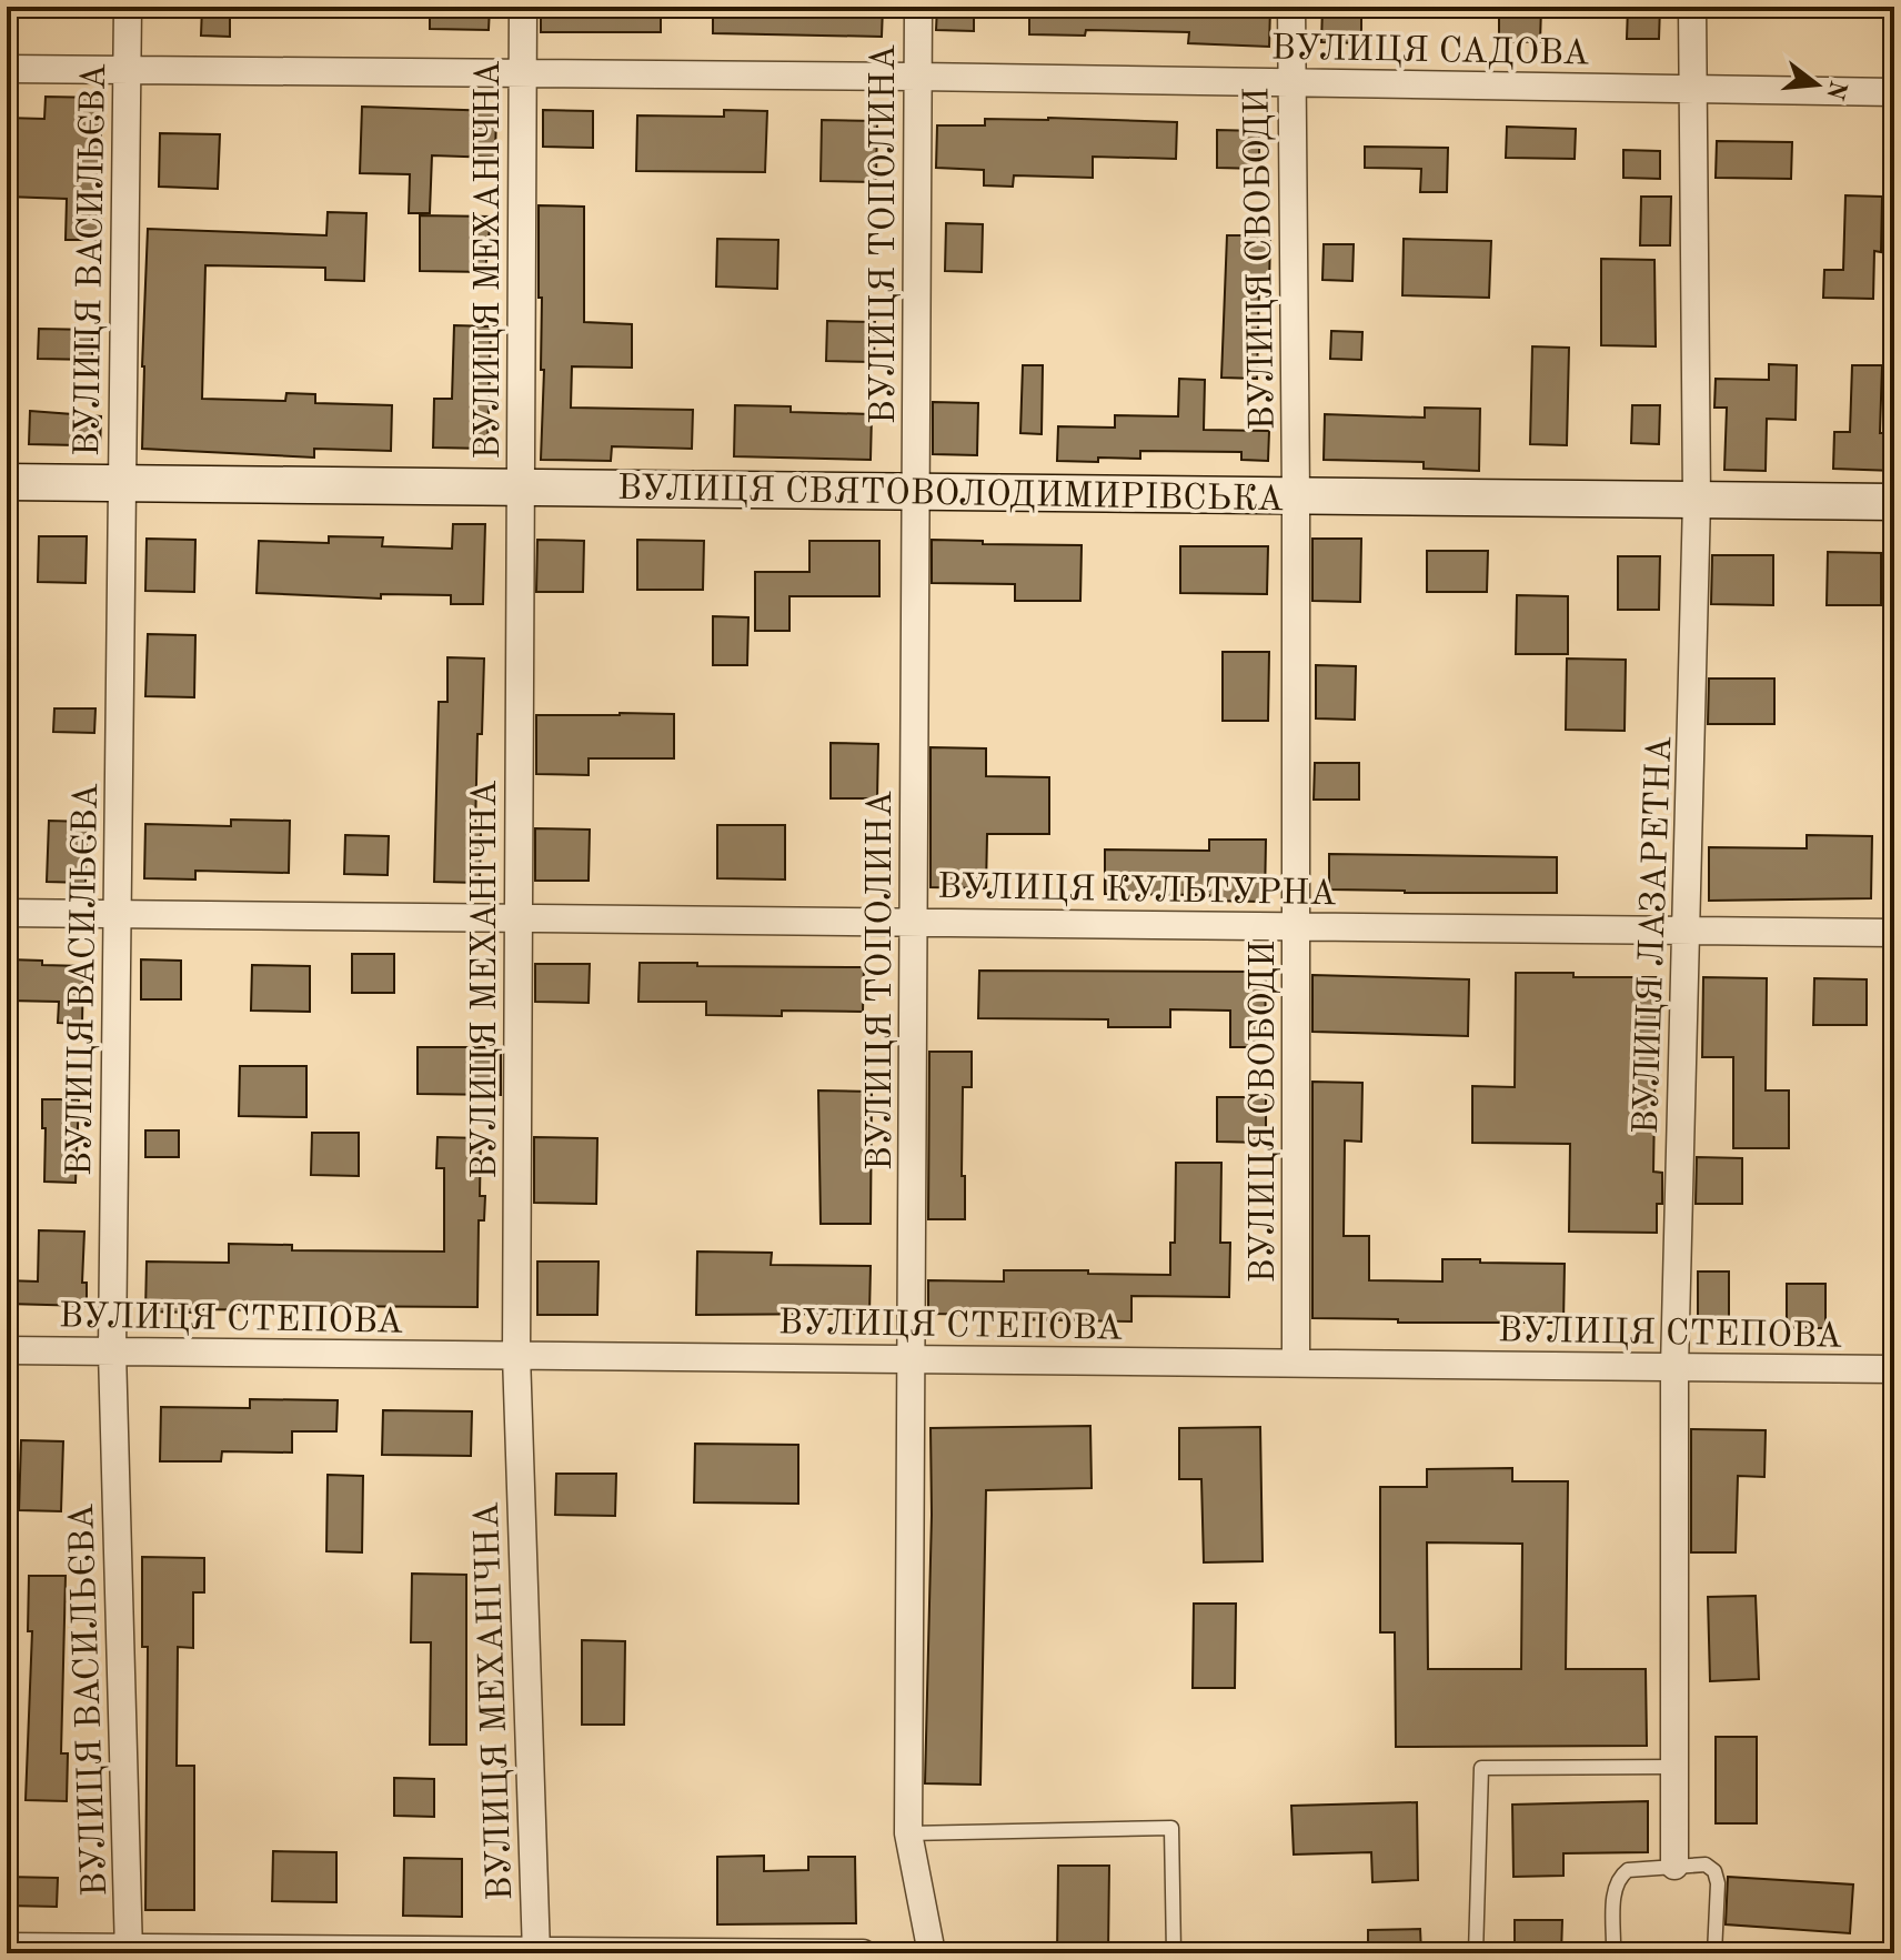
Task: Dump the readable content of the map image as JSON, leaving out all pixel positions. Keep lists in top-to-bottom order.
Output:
{
  "streets": {
    "street": [
      "ВУЛИЦЯ САДОВА",
      "ВУЛИЦЯ ТОПОЛИНА",
      "ВУЛИЦЯ СВОБОДИ",
      "ВУЛИЦЯ ВАСИЛЬЄВА",
      "ВУЛИЦЯ МЕХАНІЧНА",
      "ВУЛИЦЯ СВЯТОВОЛОДИМИРІВСЬКА",
      "ВУЛИЦЯ КУЛЬТУРНА",
      "ВУЛИЦЯ ЛАЗАРЕТНА",
      "ВУЛИЦЯ СТЕПОВА"
    ]
  },
  "crossings": [
    ["ВУЛИЦЯ САДОВА", "ВУЛИЦЯ ТОПОЛИНА"],
    ["ВУЛИЦЯ САДОВА", "ВУЛИЦЯ СВОБОДИ"],
    ["ВУЛИЦЯ САДОВА", "ВУЛИЦЯ ВАСИЛЬЄВА"],
    ["ВУЛИЦЯ САДОВА", "ВУЛИЦЯ МЕХАНІЧНА"],
    ["ВУЛИЦЯ САДОВА", "ВУЛИЦЯ ЛАЗАРЕТНА"],
    ["ВУЛИЦЯ ТОПОЛИНА", "ВУЛИЦЯ СВЯТОВОЛОДИМИРІВСЬКА"],
    ["ВУЛИЦЯ ТОПОЛИНА", "ВУЛИЦЯ КУЛЬТУРНА"],
    ["ВУЛИЦЯ ТОПОЛИНА", "ВУЛИЦЯ СТЕПОВА"],
    ["ВУЛИЦЯ СВОБОДИ", "ВУЛИЦЯ СВЯТОВОЛОДИМИРІВСЬКА"],
    ["ВУЛИЦЯ СВОБОДИ", "ВУЛИЦЯ КУЛЬТУРНА"],
    ["ВУЛИЦЯ СВОБОДИ", "ВУЛИЦЯ СТЕПОВА"],
    ["ВУЛИЦЯ ВАСИЛЬЄВА", "ВУЛИЦЯ СВЯТОВОЛОДИМИРІВСЬКА"],
    ["ВУЛИЦЯ ВАСИЛЬЄВА", "ВУЛИЦЯ КУЛЬТУРНА"],
    ["ВУЛИЦЯ ВАСИЛЬЄВА", "ВУЛИЦЯ СТЕПОВА"],
    ["ВУЛИЦЯ МЕХАНІЧНА", "ВУЛИЦЯ СВЯТОВОЛОДИМИРІВСЬКА"],
    ["ВУЛИЦЯ МЕХАНІЧНА", "ВУЛИЦЯ КУЛЬТУРНА"],
    ["ВУЛИЦЯ МЕХАНІЧНА", "ВУЛИЦЯ СТЕПОВА"],
    ["ВУЛИЦЯ СВЯТОВОЛОДИМИРІВСЬКА", "ВУЛИЦЯ ЛАЗАРЕТНА"],
    ["ВУЛИЦЯ КУЛЬТУРНА", "ВУЛИЦЯ ЛАЗАРЕТНА"],
    ["ВУЛИЦЯ ЛАЗАРЕТНА", "ВУЛИЦЯ СТЕПОВА"]
  ],
  "north": "right"
}
